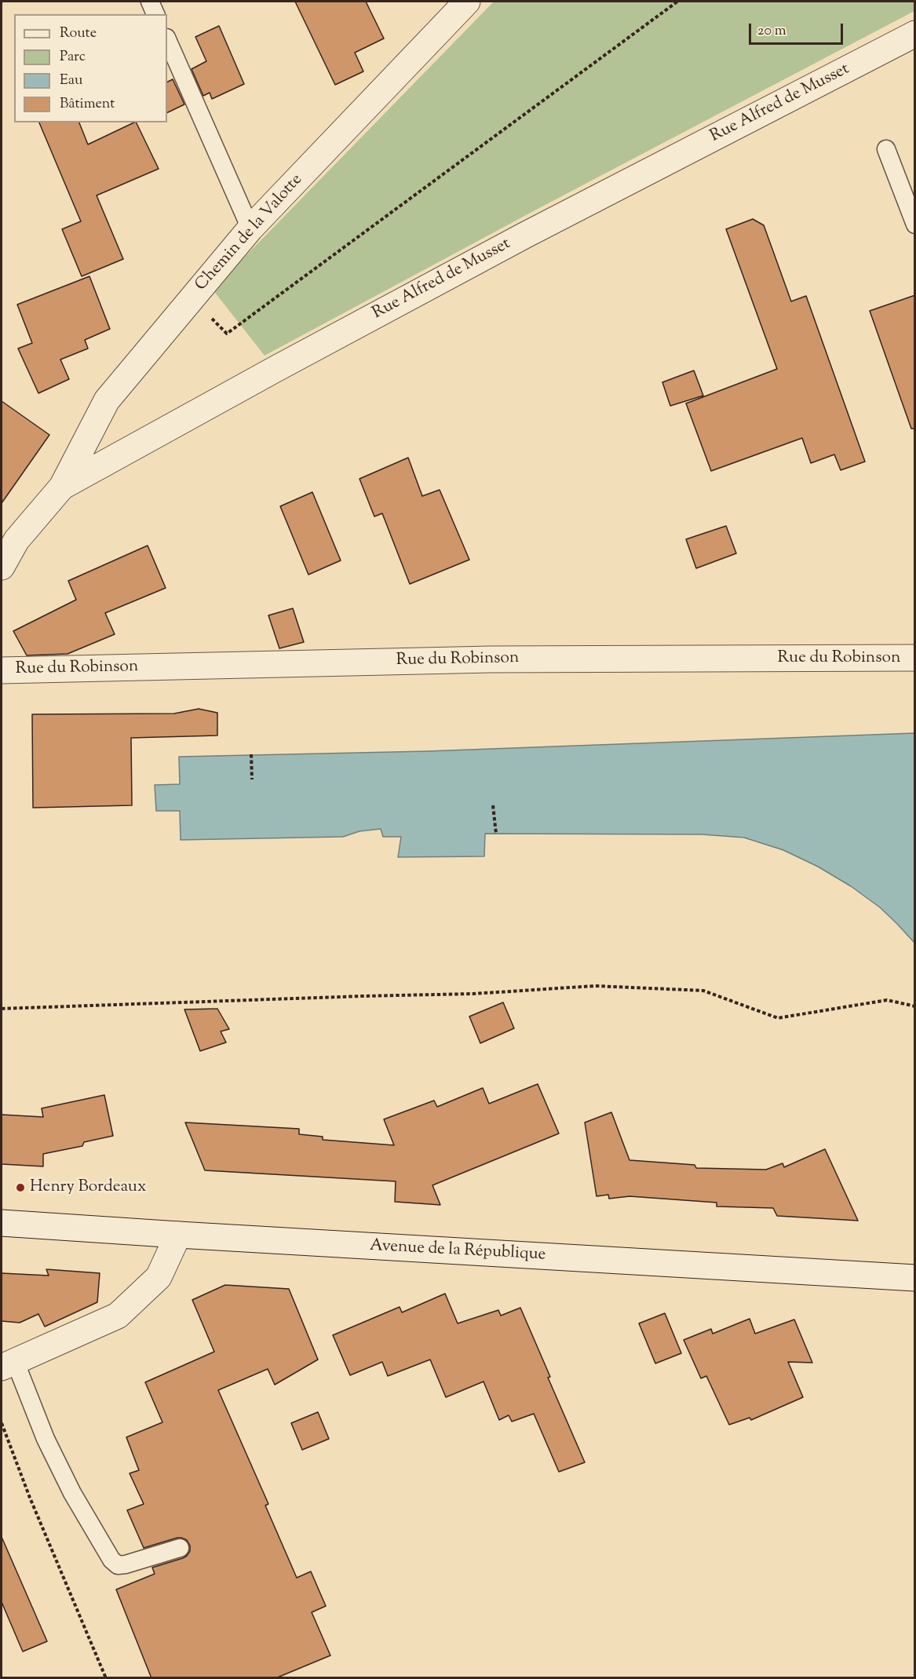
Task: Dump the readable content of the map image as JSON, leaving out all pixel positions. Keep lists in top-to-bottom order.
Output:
{
  "streets": {
    "street": [
      "Rue Alfred de Musset",
      "Chemin de la Valotte",
      "Rue du Robinson",
      "Avenue de la République"
    ]
  },
  "crossings": [
    ["Rue Alfred de Musset", "Chemin de la Valotte"]
  ],
  "places": ["Henry Bordeaux"],
  "legend": [
    "Route",
    "Parc",
    "Eau",
    "Bâtiment"
  ],
  "scale_bar": "20 m"
}
